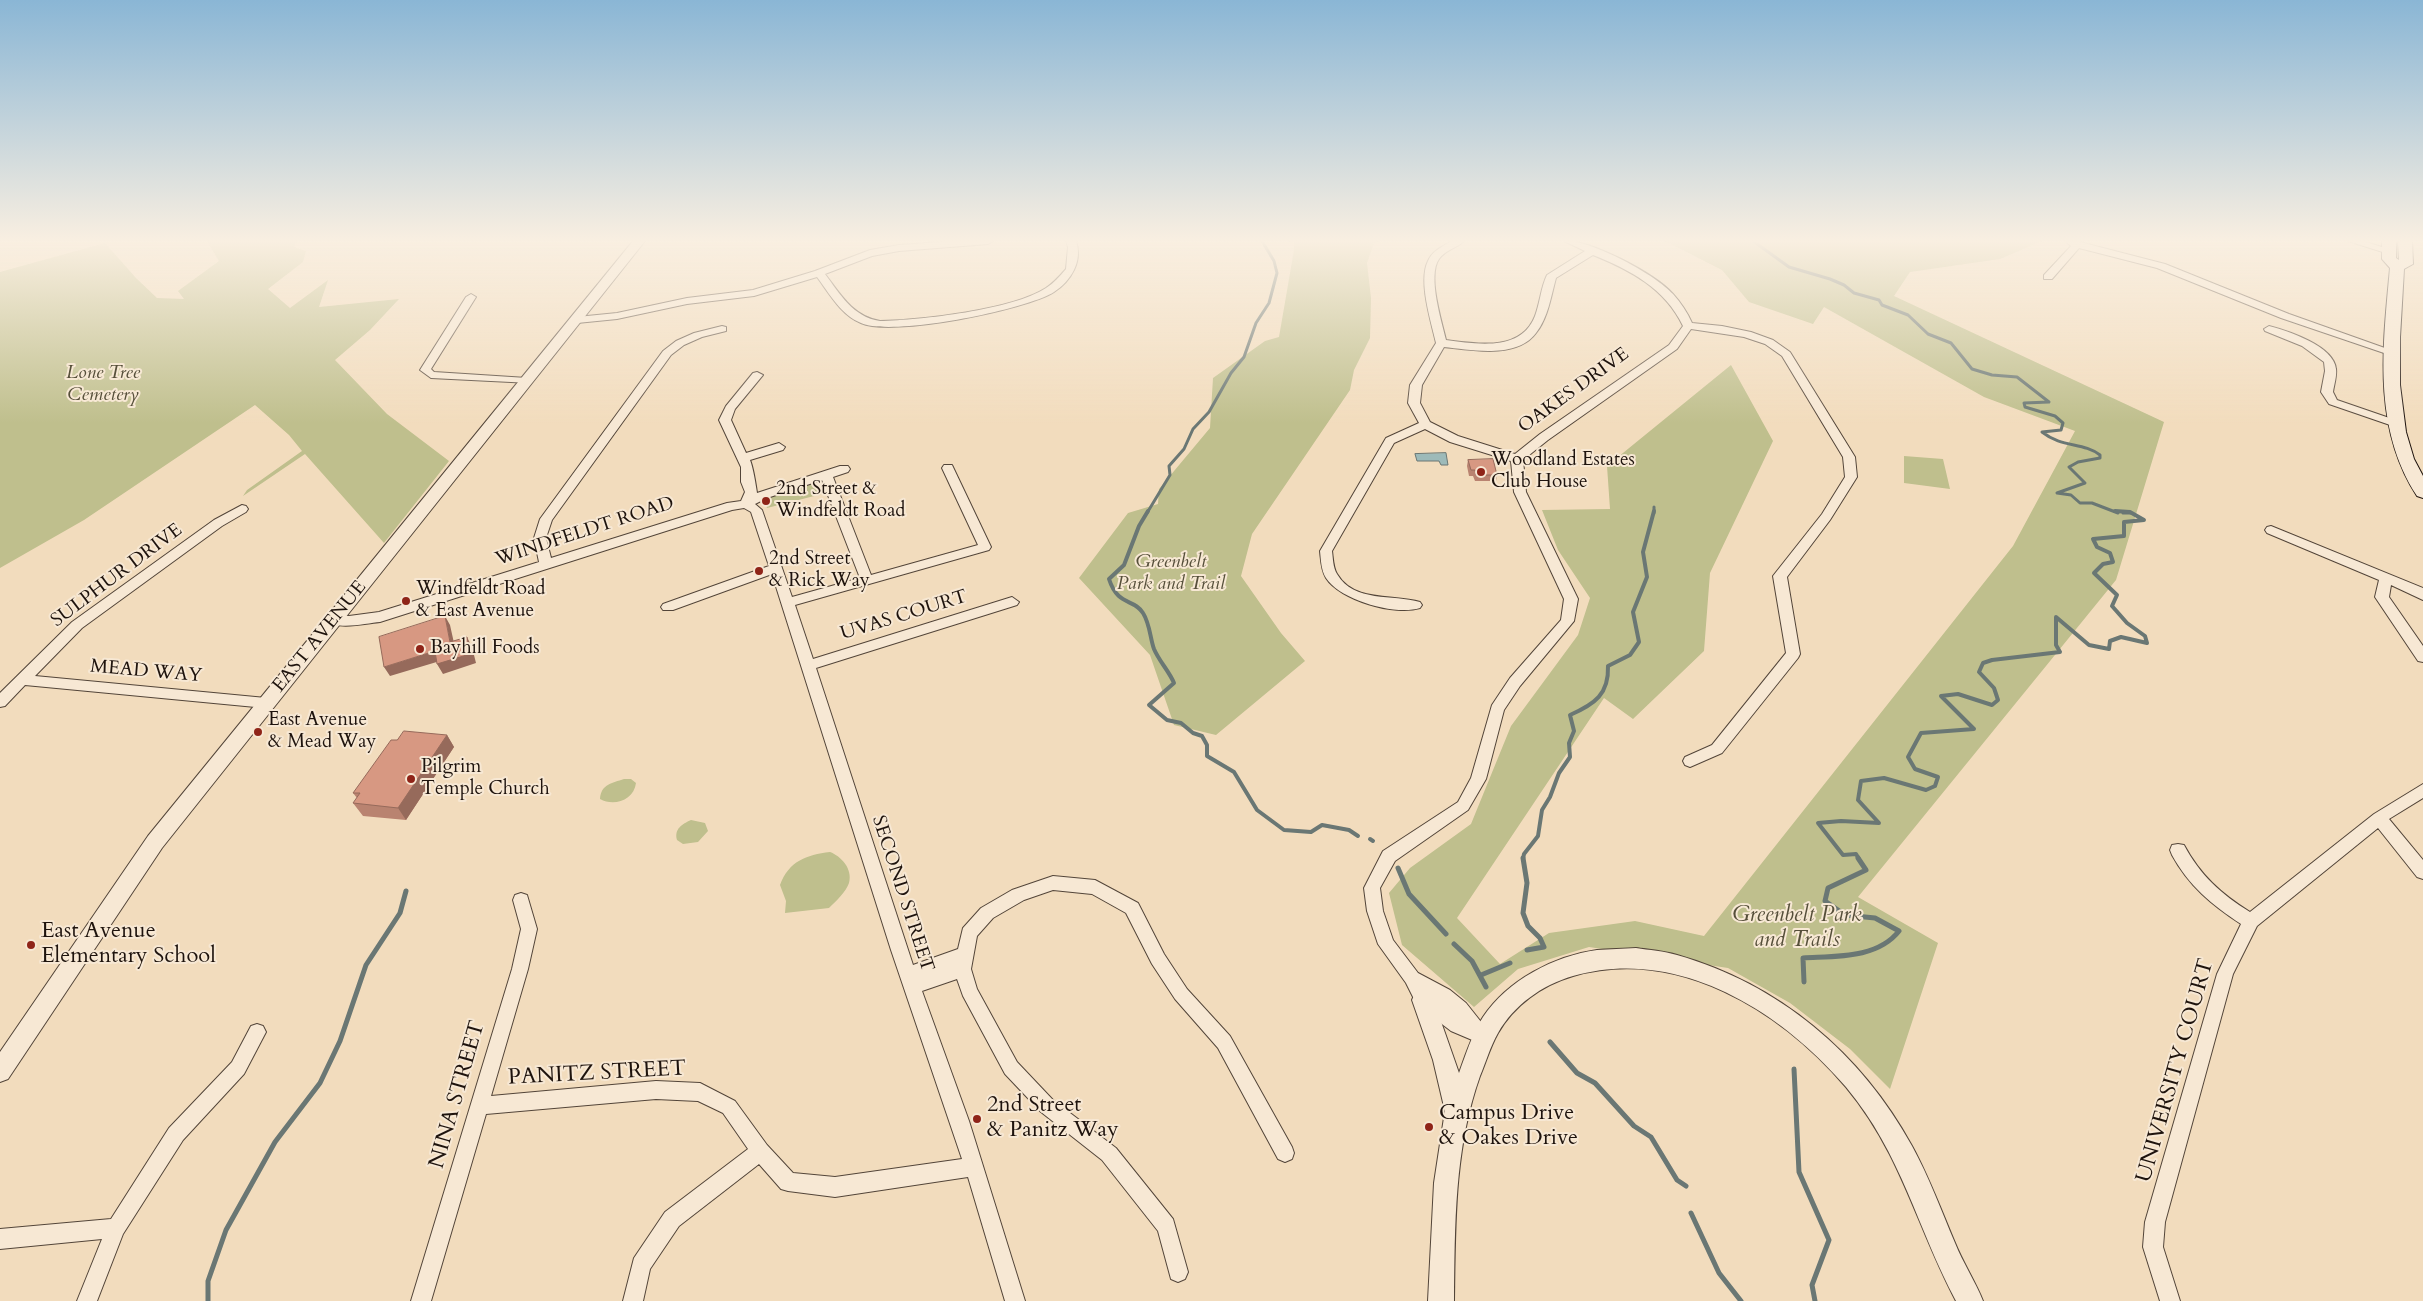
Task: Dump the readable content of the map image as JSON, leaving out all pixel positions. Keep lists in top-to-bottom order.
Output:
{
  "streets": {
    "street": [
      "OAKES DRIVE",
      "WINDFELDT ROAD",
      "SULPHUR DRIVE",
      "UVAS COURT",
      "EAST AVENUE",
      "MEAD WAY",
      "SECOND STREET",
      "UNIVERSITY COURT",
      "PANITZ STREET",
      "NINA STREET"
    ]
  },
  "crossings": [
    ["WINDFELDT ROAD", "EAST AVENUE"],
    ["WINDFELDT ROAD", "SECOND STREET"],
    ["SULPHUR DRIVE", "MEAD WAY"],
    ["UVAS COURT", "SECOND STREET"],
    ["EAST AVENUE", "MEAD WAY"],
    ["SECOND STREET", "PANITZ STREET"],
    ["PANITZ STREET", "NINA STREET"]
  ],
  "parks": ["Lone Tree Cemetery", "Greenbelt Park and Trail", "Greenbelt Park and Trails"],
  "places": [
    "Woodland Estates Club House",
    "2nd Street & Windfeldt Road",
    "2nd Street & Rick Way",
    "Windfeldt Road & East Avenue",
    "Bayhill Foods",
    "East Avenue & Mead Way",
    "Pilgrim Temple Church",
    "East Avenue Elementary School",
    "2nd Street & Panitz Way",
    "Campus Drive & Oakes Drive"
  ]
}
